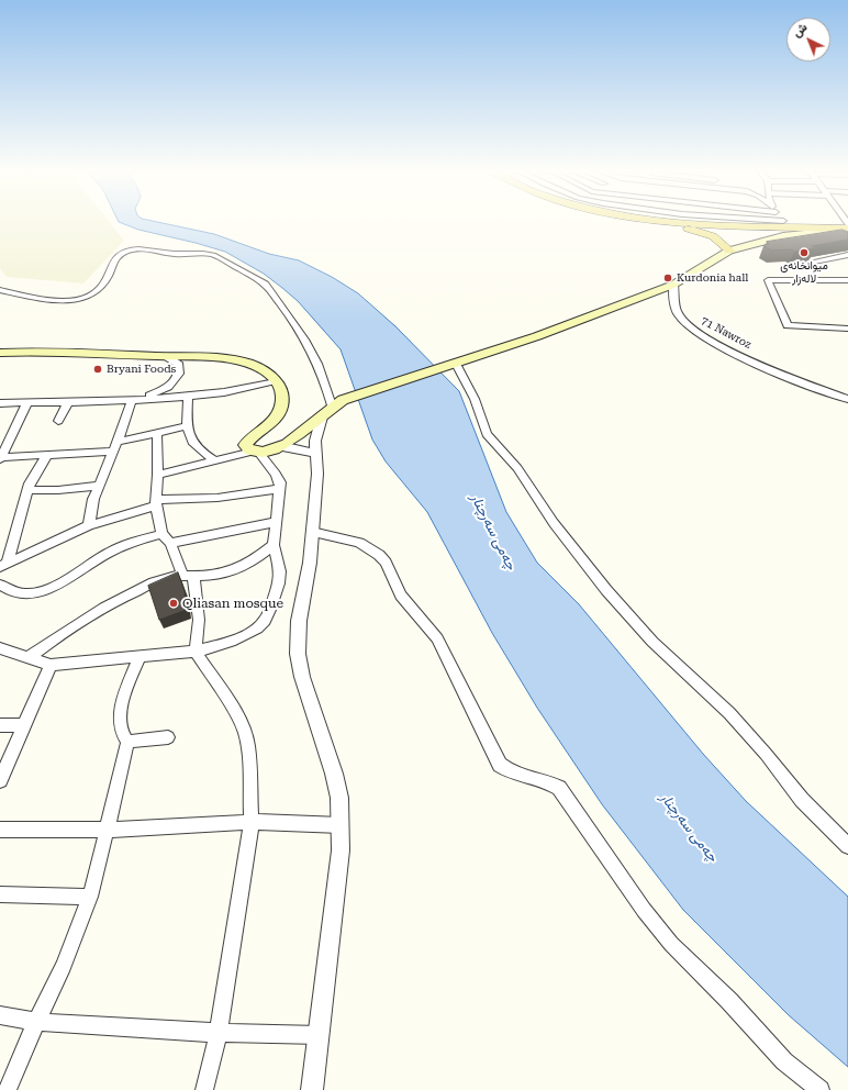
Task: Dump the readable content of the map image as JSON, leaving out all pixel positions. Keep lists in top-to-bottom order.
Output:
{
  "streets": {
    "street": ["71 Nawroz"]
  },
  "water": ["چەمی سەرچنار"],
  "places": [
    "میوانخانەی لالەزار",
    "Kurdonia hall",
    "Bryani Foods",
    "Qliasan mosque"
  ],
  "north": "top left"
}
